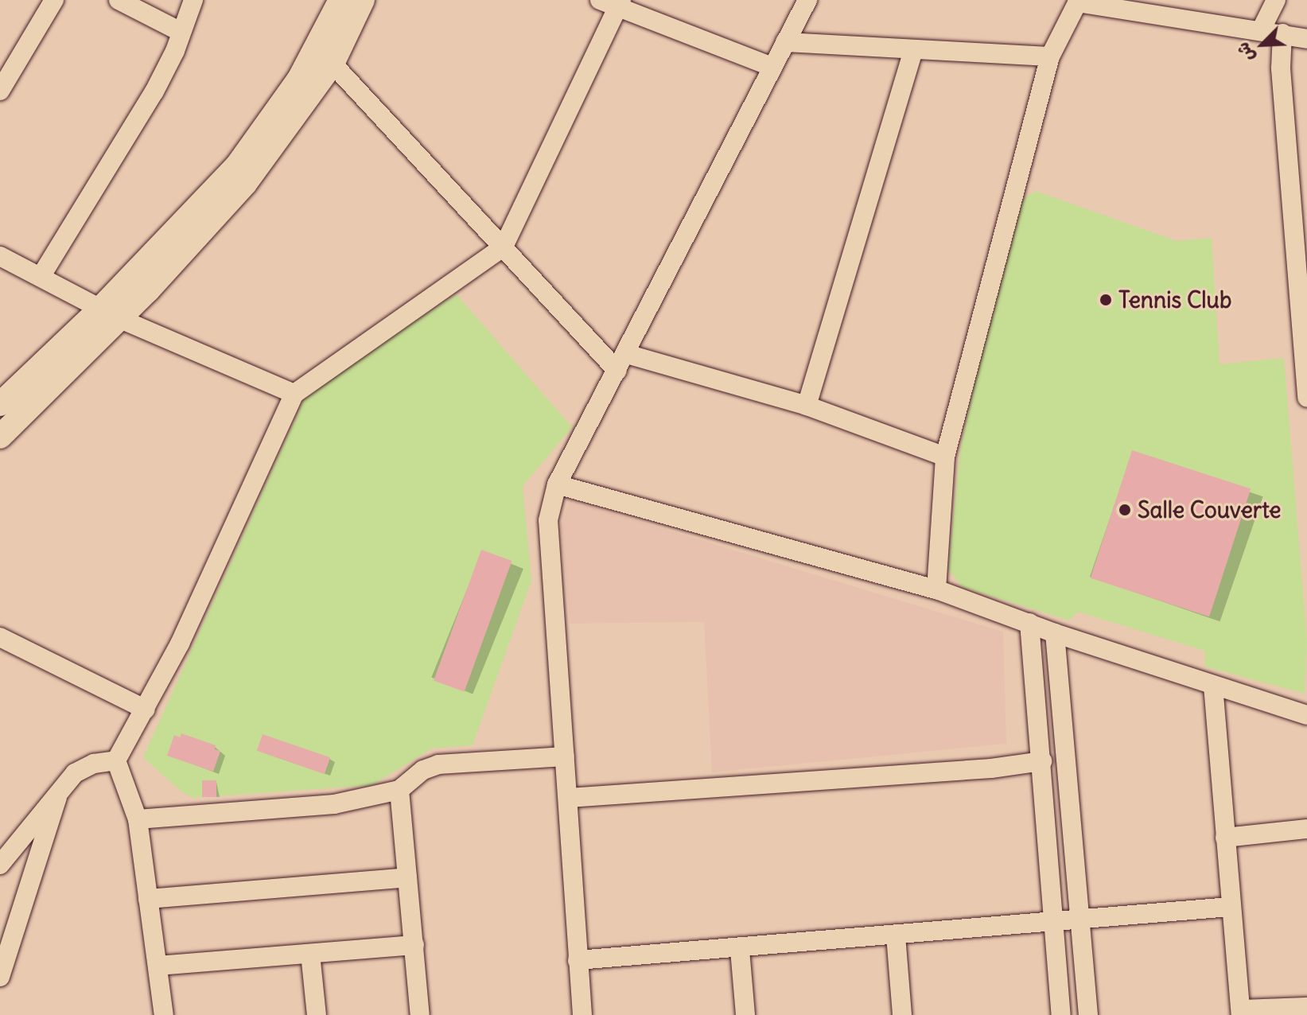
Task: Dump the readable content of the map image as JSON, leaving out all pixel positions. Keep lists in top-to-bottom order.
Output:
{
  "places": ["Tennis Club", "Salle Couverte"],
  "north": "bottom left"
}
